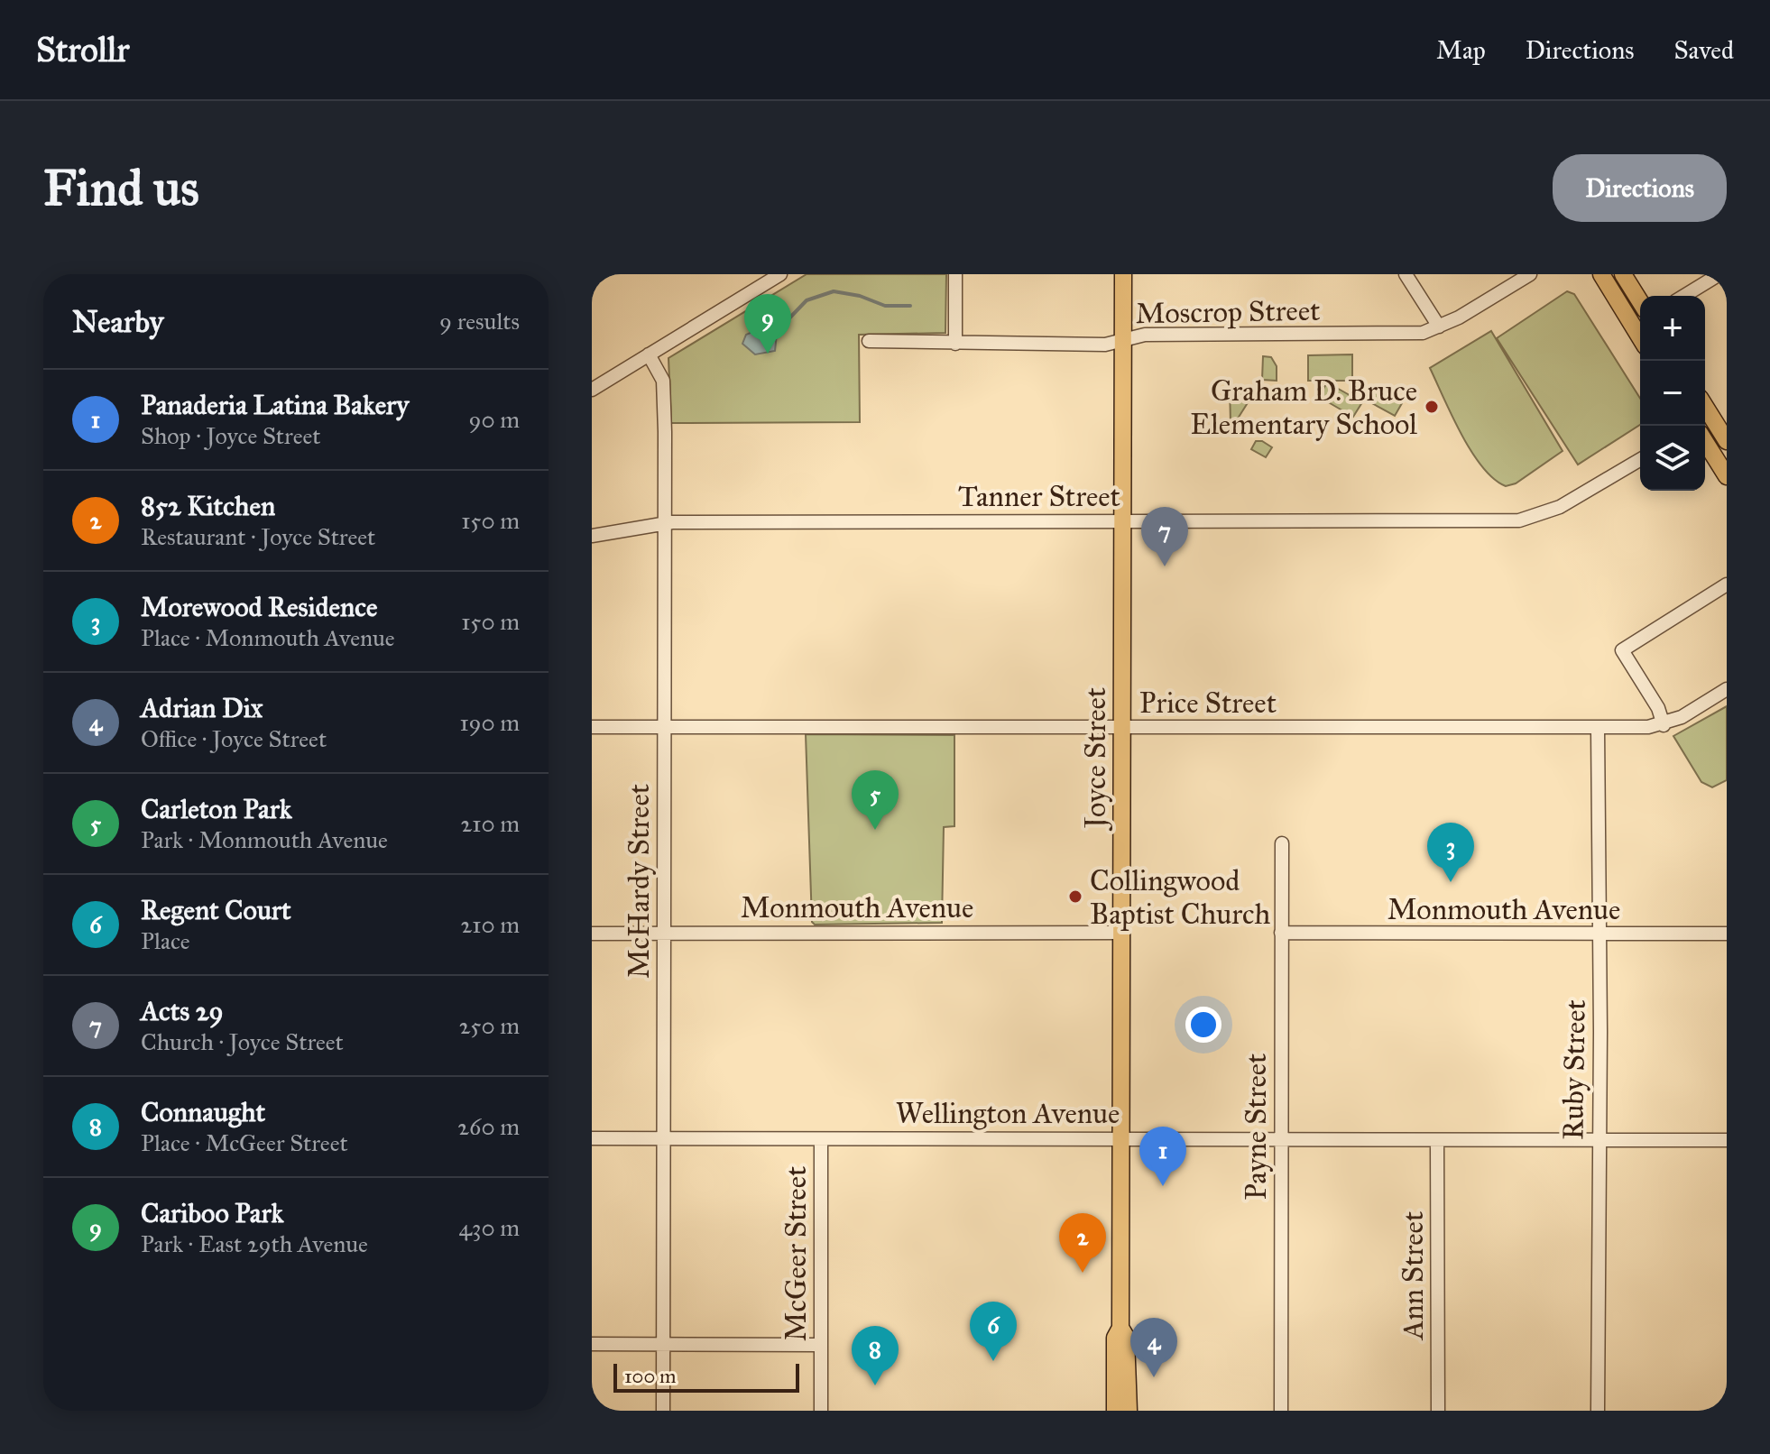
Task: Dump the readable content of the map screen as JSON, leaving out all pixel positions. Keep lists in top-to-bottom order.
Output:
{
  "streets": {
    "main road": ["Joyce Street"],
    "street": [
      "Moscrop Street",
      "Tanner Street",
      "Price Street",
      "McHardy Street",
      "Monmouth Avenue",
      "Ruby Street",
      "Wellington Avenue",
      "Payne Street",
      "McGeer Street",
      "Ann Street"
    ]
  },
  "crossings": [
    ["Moscrop Street", "Joyce Street"],
    ["Tanner Street", "Joyce Street"],
    ["Tanner Street", "McHardy Street"],
    ["Price Street", "Joyce Street"],
    ["Price Street", "McHardy Street"],
    ["Price Street", "Ruby Street"],
    ["Joyce Street", "Monmouth Avenue"],
    ["Joyce Street", "Wellington Avenue"],
    ["McHardy Street", "Monmouth Avenue"],
    ["McHardy Street", "Wellington Avenue"],
    ["Monmouth Avenue", "Ruby Street"],
    ["Monmouth Avenue", "Payne Street"],
    ["Ruby Street", "Wellington Avenue"],
    ["Wellington Avenue", "Payne Street"],
    ["Wellington Avenue", "McGeer Street"],
    ["Wellington Avenue", "Ann Street"]
  ],
  "places": ["Graham D. Bruce Elementary School", "Collingwood Baptist Church"],
  "scale_bar": "100 m",
  "page": {
    "header": "Strollr",
    "nav": ["Map", "Directions", "Saved"],
    "buttons": "Directions",
    "title": "Find us",
    "heading": ["Nearby", "9 results"],
    "pins": [
      "9",
      "7",
      "5",
      "3",
      "1",
      "2",
      "6",
      "4",
      "8"
    ],
    "map_buttons": ["+", "−"],
    "list": [
      {
        "mark": "1",
        "name": "Panaderia Latina Bakery",
        "note": "Shop · Joyce Street",
        "value": "90 m"
      },
      {
        "mark": "2",
        "name": "852 Kitchen",
        "note": "Restaurant · Joyce Street",
        "value": "150 m"
      },
      {
        "mark": "3",
        "name": "Morewood Residence",
        "note": "Place · Monmouth Avenue",
        "value": "150 m"
      },
      {
        "mark": "4",
        "name": "Adrian Dix",
        "note": "Office · Joyce Street",
        "value": "190 m"
      },
      {
        "mark": "5",
        "name": "Carleton Park",
        "note": "Park · Monmouth Avenue",
        "value": "210 m"
      },
      {
        "mark": "6",
        "name": "Regent Court",
        "note": "Place",
        "value": "210 m"
      },
      {
        "mark": "7",
        "name": "Acts 29",
        "note": "Church · Joyce Street",
        "value": "250 m"
      },
      {
        "mark": "8",
        "name": "Connaught",
        "note": "Place · McGeer Street",
        "value": "260 m"
      },
      {
        "mark": "9",
        "name": "Cariboo Park",
        "note": "Park · East 29th Avenue",
        "value": "430 m"
      }
    ],
    "scale": "100 m"
  }
}
